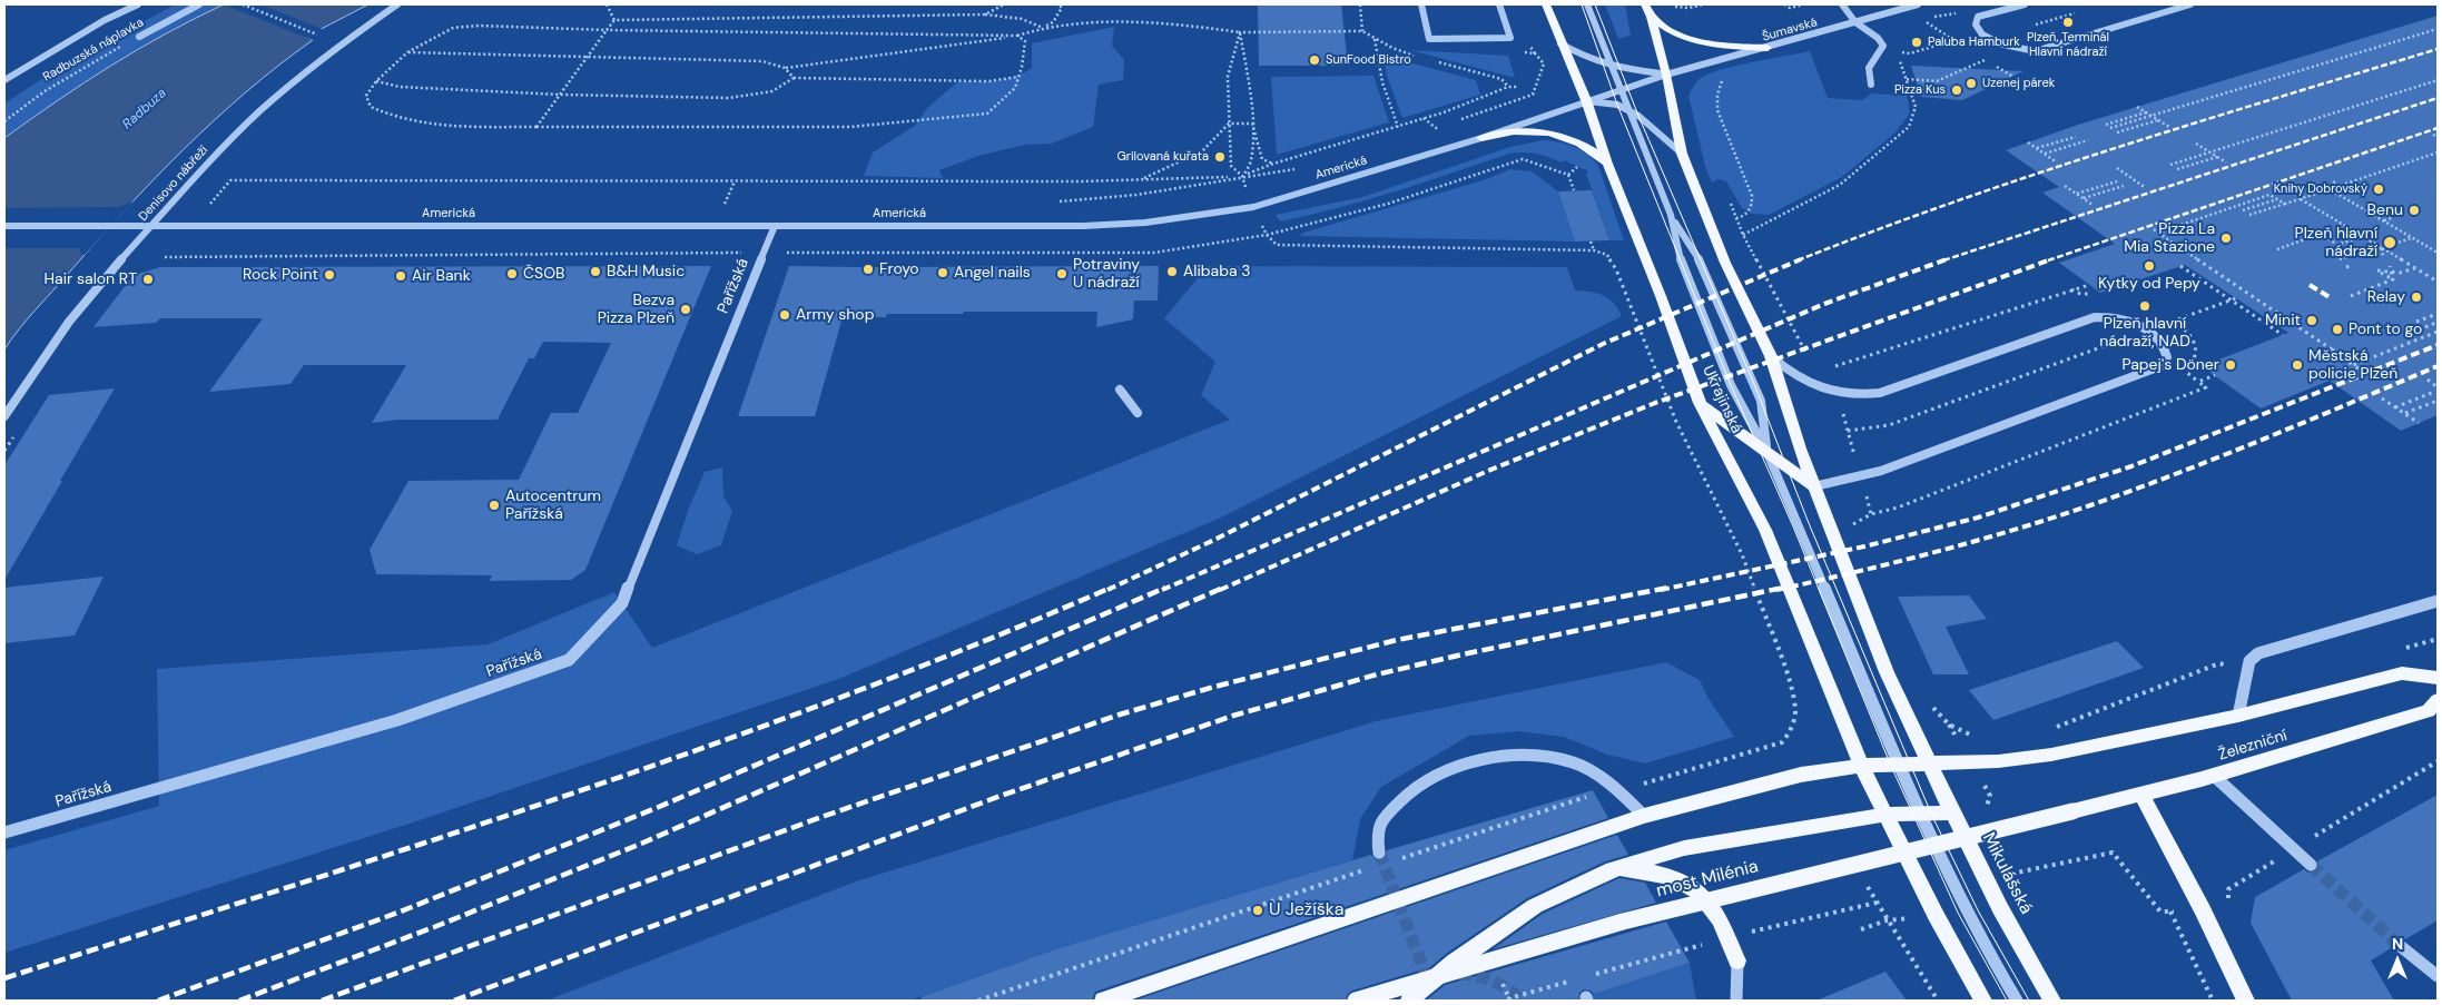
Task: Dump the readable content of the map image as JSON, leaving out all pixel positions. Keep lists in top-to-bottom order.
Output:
{
  "streets": {
    "main road": [
      "Ukrajinská",
      "Železniční",
      "Mikulášská",
      "most Milénia"
    ],
    "street": [
      "Šumavská",
      "Radbuzská náplavka",
      "Americká",
      "Denisovo nábřeží",
      "Pařížská"
    ]
  },
  "crossings": [
    ["Šumavská", "Americká"],
    ["Americká", "Denisovo nábřeží"],
    ["Americká", "Pařížská"],
    ["Americká", "Ukrajinská"],
    ["Železniční", "most Milénia"]
  ],
  "water": ["Radbuza"],
  "places": [
    "Plzeň, Terminál Hlavní nádraží",
    "Paluba Hamburk",
    "SunFood Bistro",
    "Uzenej párek",
    "Pizza Kus",
    "Grilovaná kuřata",
    "Knihy Dobrovský",
    "Benu",
    "Pizza La Mia Stazione",
    "Plzeň hlavní nádraží",
    "Kytky od Pepy",
    "Froyo",
    "B&H Music",
    "Alibaba 3",
    "Angel nails",
    "ČSOB",
    "Potraviny U nádraží",
    "Rock Point",
    "Air Bank",
    "Hair salon RT",
    "Relay",
    "Plzeň hlavní nádraží, NAD",
    "Bezva Pizza Plzeň",
    "Army shop",
    "Minit",
    "Pont to go",
    "Papej's Döner",
    "Městská policie Plzeň",
    "Autocentrum Pařížská",
    "U Ježíška"
  ],
  "north": "top"
}
